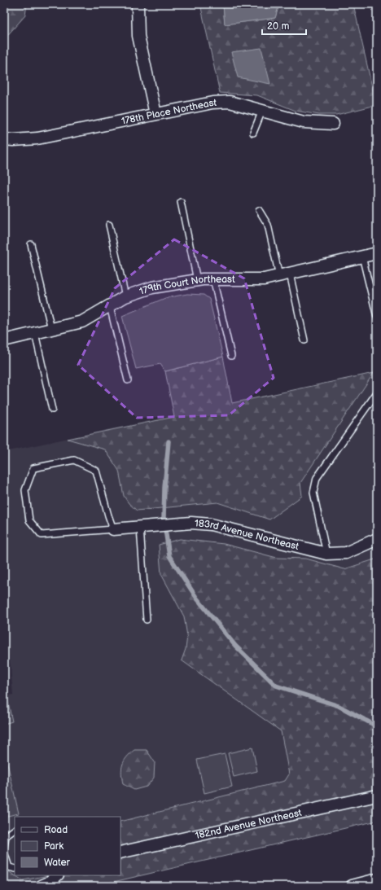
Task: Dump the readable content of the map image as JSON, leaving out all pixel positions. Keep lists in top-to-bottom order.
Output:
{
  "streets": {
    "street": [
      "178th Place Northeast",
      "179th Court Northeast",
      "183rd Avenue Northeast",
      "182nd Avenue Northeast"
    ]
  },
  "legend": ["Road", "Park", "Water"],
  "scale_bar": "20 m"
}
